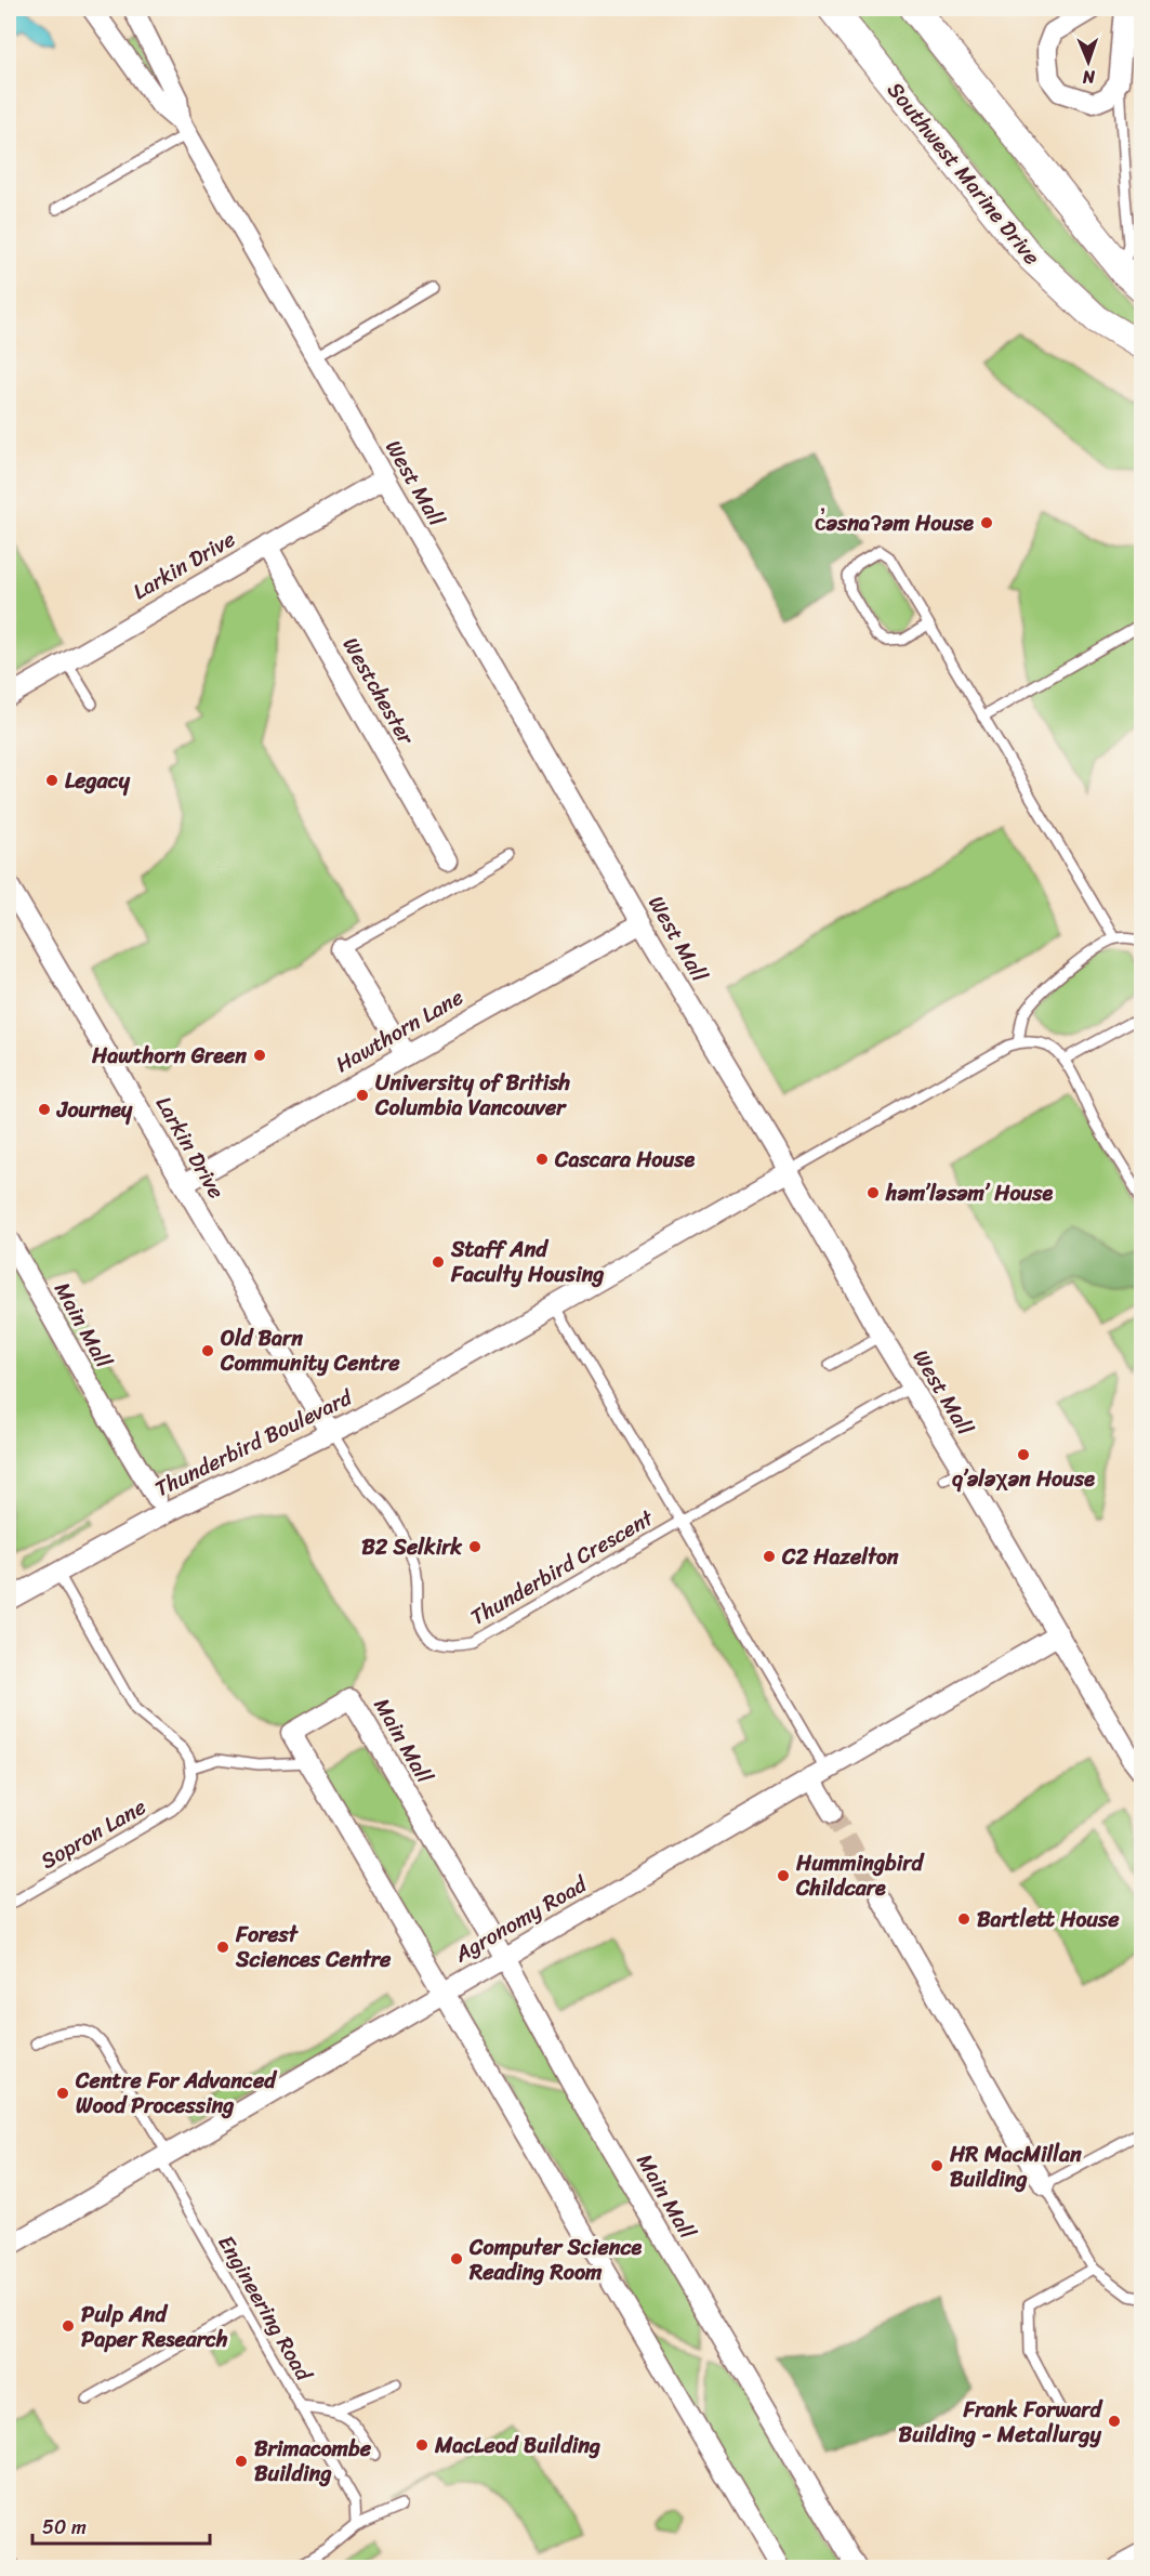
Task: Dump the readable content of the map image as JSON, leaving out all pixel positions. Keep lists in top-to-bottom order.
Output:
{
  "streets": {
    "street": [
      "Southwest Marine Drive",
      "West Mall",
      "Larkin Drive",
      "Westchester",
      "Hawthorn Lane",
      "Main Mall",
      "Thunderbird Boulevard",
      "Agronomy Road"
    ],
    "lane": ["Thunderbird Crescent", "Sopron Lane", "Engineering Road"]
  },
  "crossings": [
    ["West Mall", "Larkin Drive"],
    ["West Mall", "Hawthorn Lane"],
    ["West Mall", "Thunderbird Boulevard"],
    ["West Mall", "Thunderbird Crescent"],
    ["West Mall", "Agronomy Road"],
    ["Larkin Drive", "Westchester"],
    ["Larkin Drive", "Hawthorn Lane"],
    ["Larkin Drive", "Thunderbird Boulevard"],
    ["Larkin Drive", "Thunderbird Crescent"],
    ["Main Mall", "Agronomy Road"],
    ["Thunderbird Boulevard", "Thunderbird Crescent"],
    ["Agronomy Road", "Engineering Road"]
  ],
  "places": [
    "c̓əsnaʔəm House",
    "Legacy",
    "Hawthorn Green",
    "University of British Columbia Vancouver",
    "Journey",
    "Cascara House",
    "həm’ləsəm’ House",
    "Staff And Faculty Housing",
    "Old Barn Community Centre",
    "q’ələχən House",
    "B2 Selkirk",
    "C2 Hazelton",
    "Hummingbird Childcare",
    "Bartlett House",
    "Forest Sciences Centre",
    "Centre For Advanced Wood Processing",
    "HR MacMillan Building",
    "Computer Science Reading Room",
    "Pulp And Paper Research",
    "Frank Forward Building - Metallurgy",
    "MacLeod Building",
    "Brimacombe Building"
  ],
  "scale_bar": "50 m",
  "north": "bottom"
}
